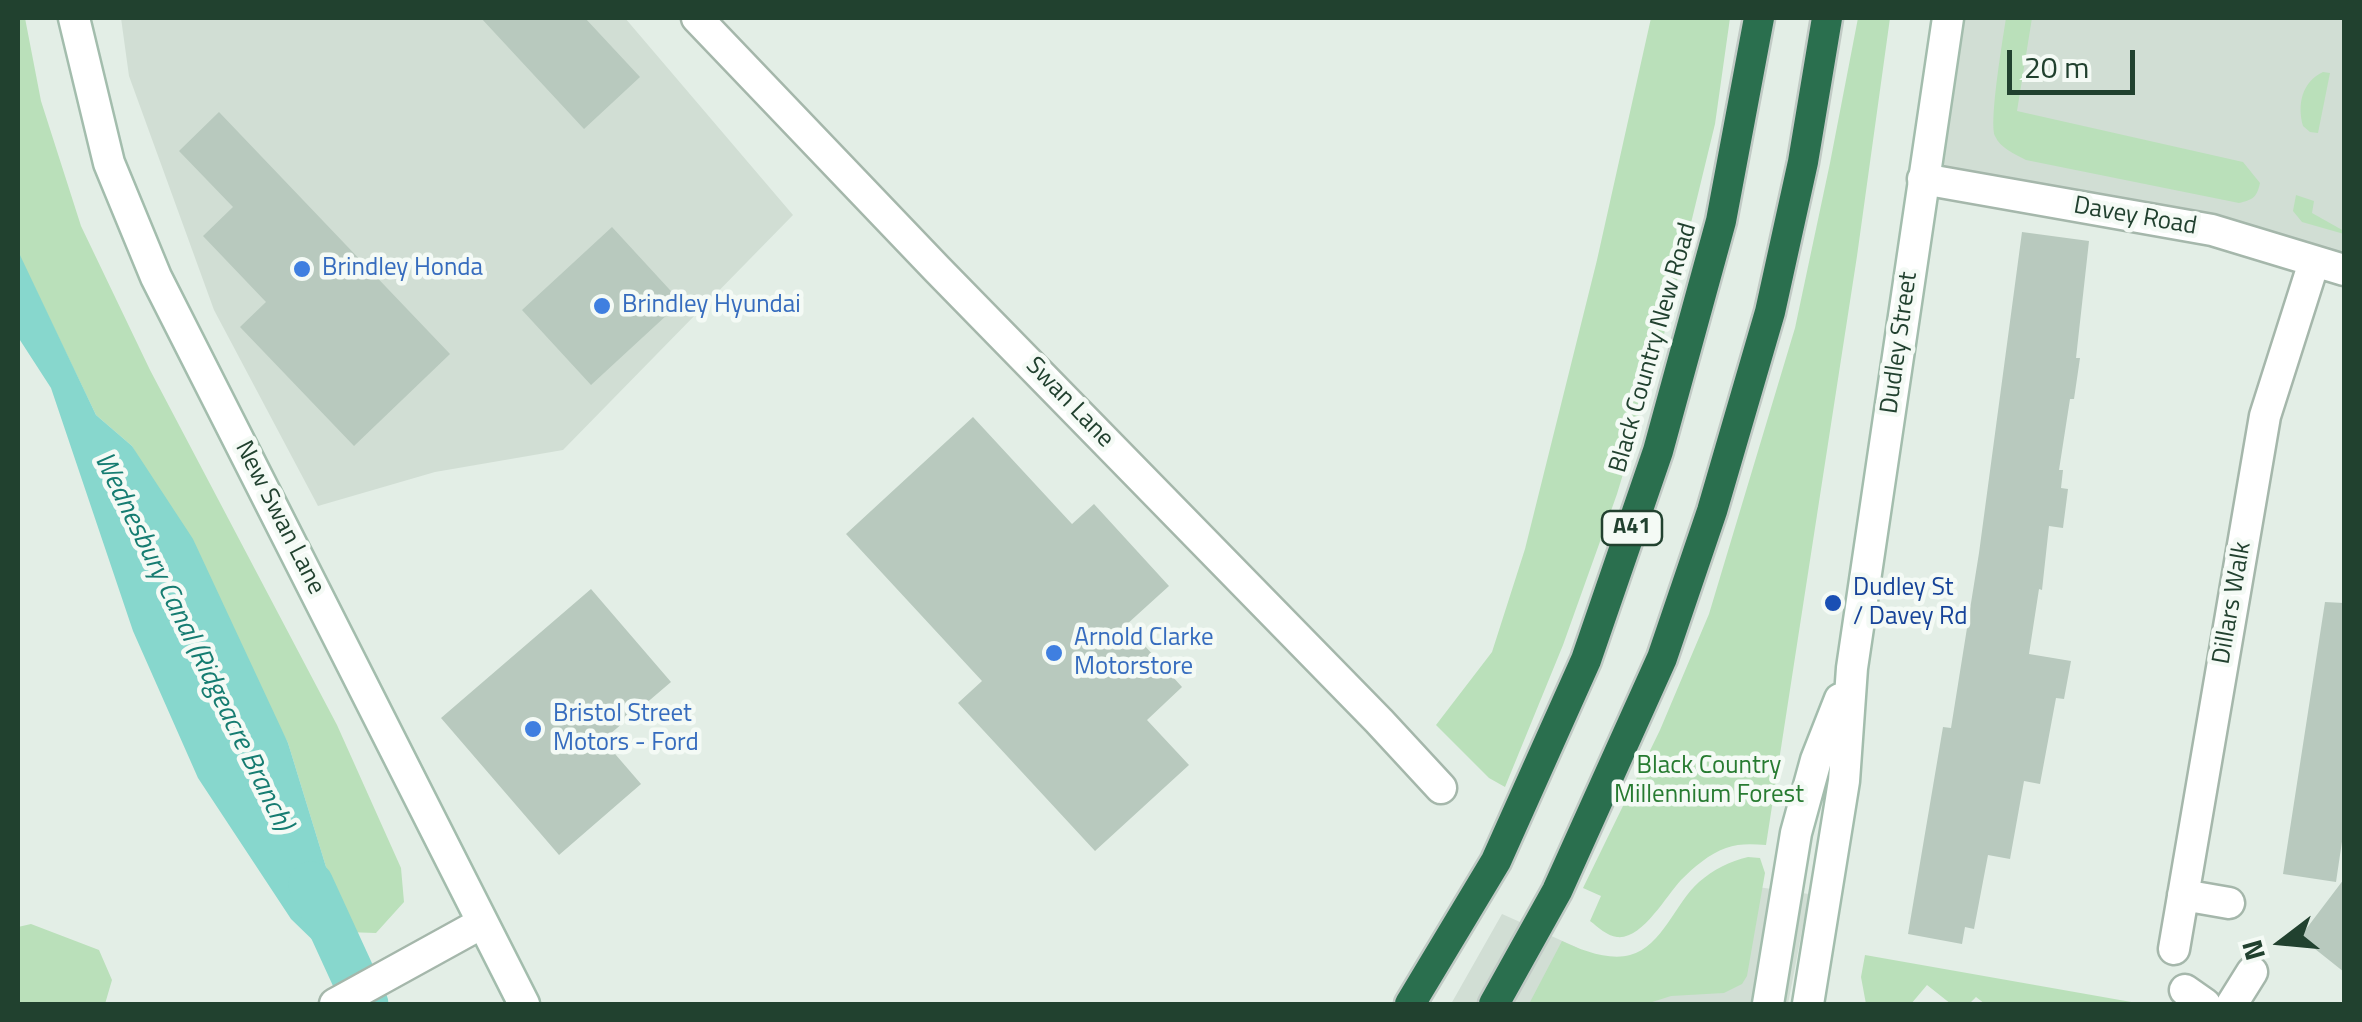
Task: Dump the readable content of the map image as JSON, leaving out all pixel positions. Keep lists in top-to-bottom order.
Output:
{
  "streets": {
    "highway": ["Black Country New Road", "A41"],
    "street": [
      "Davey Road",
      "Dudley Street",
      "Swan Lane",
      "New Swan Lane",
      "Dillars Walk"
    ]
  },
  "crossings": [
    ["Davey Road", "Dudley Street"],
    ["Davey Road", "Dillars Walk"]
  ],
  "water": ["Wednesbury Canal (Ridgeacre Branch)"],
  "parks": ["Black Country Millennium Forest"],
  "places": [
    "Brindley Honda",
    "Brindley Hyundai",
    "Dudley St / Davey Rd",
    "Arnold Clarke Motorstore",
    "Bristol Street Motors - Ford"
  ],
  "scale_bar": "20 m",
  "north": "left"
}
